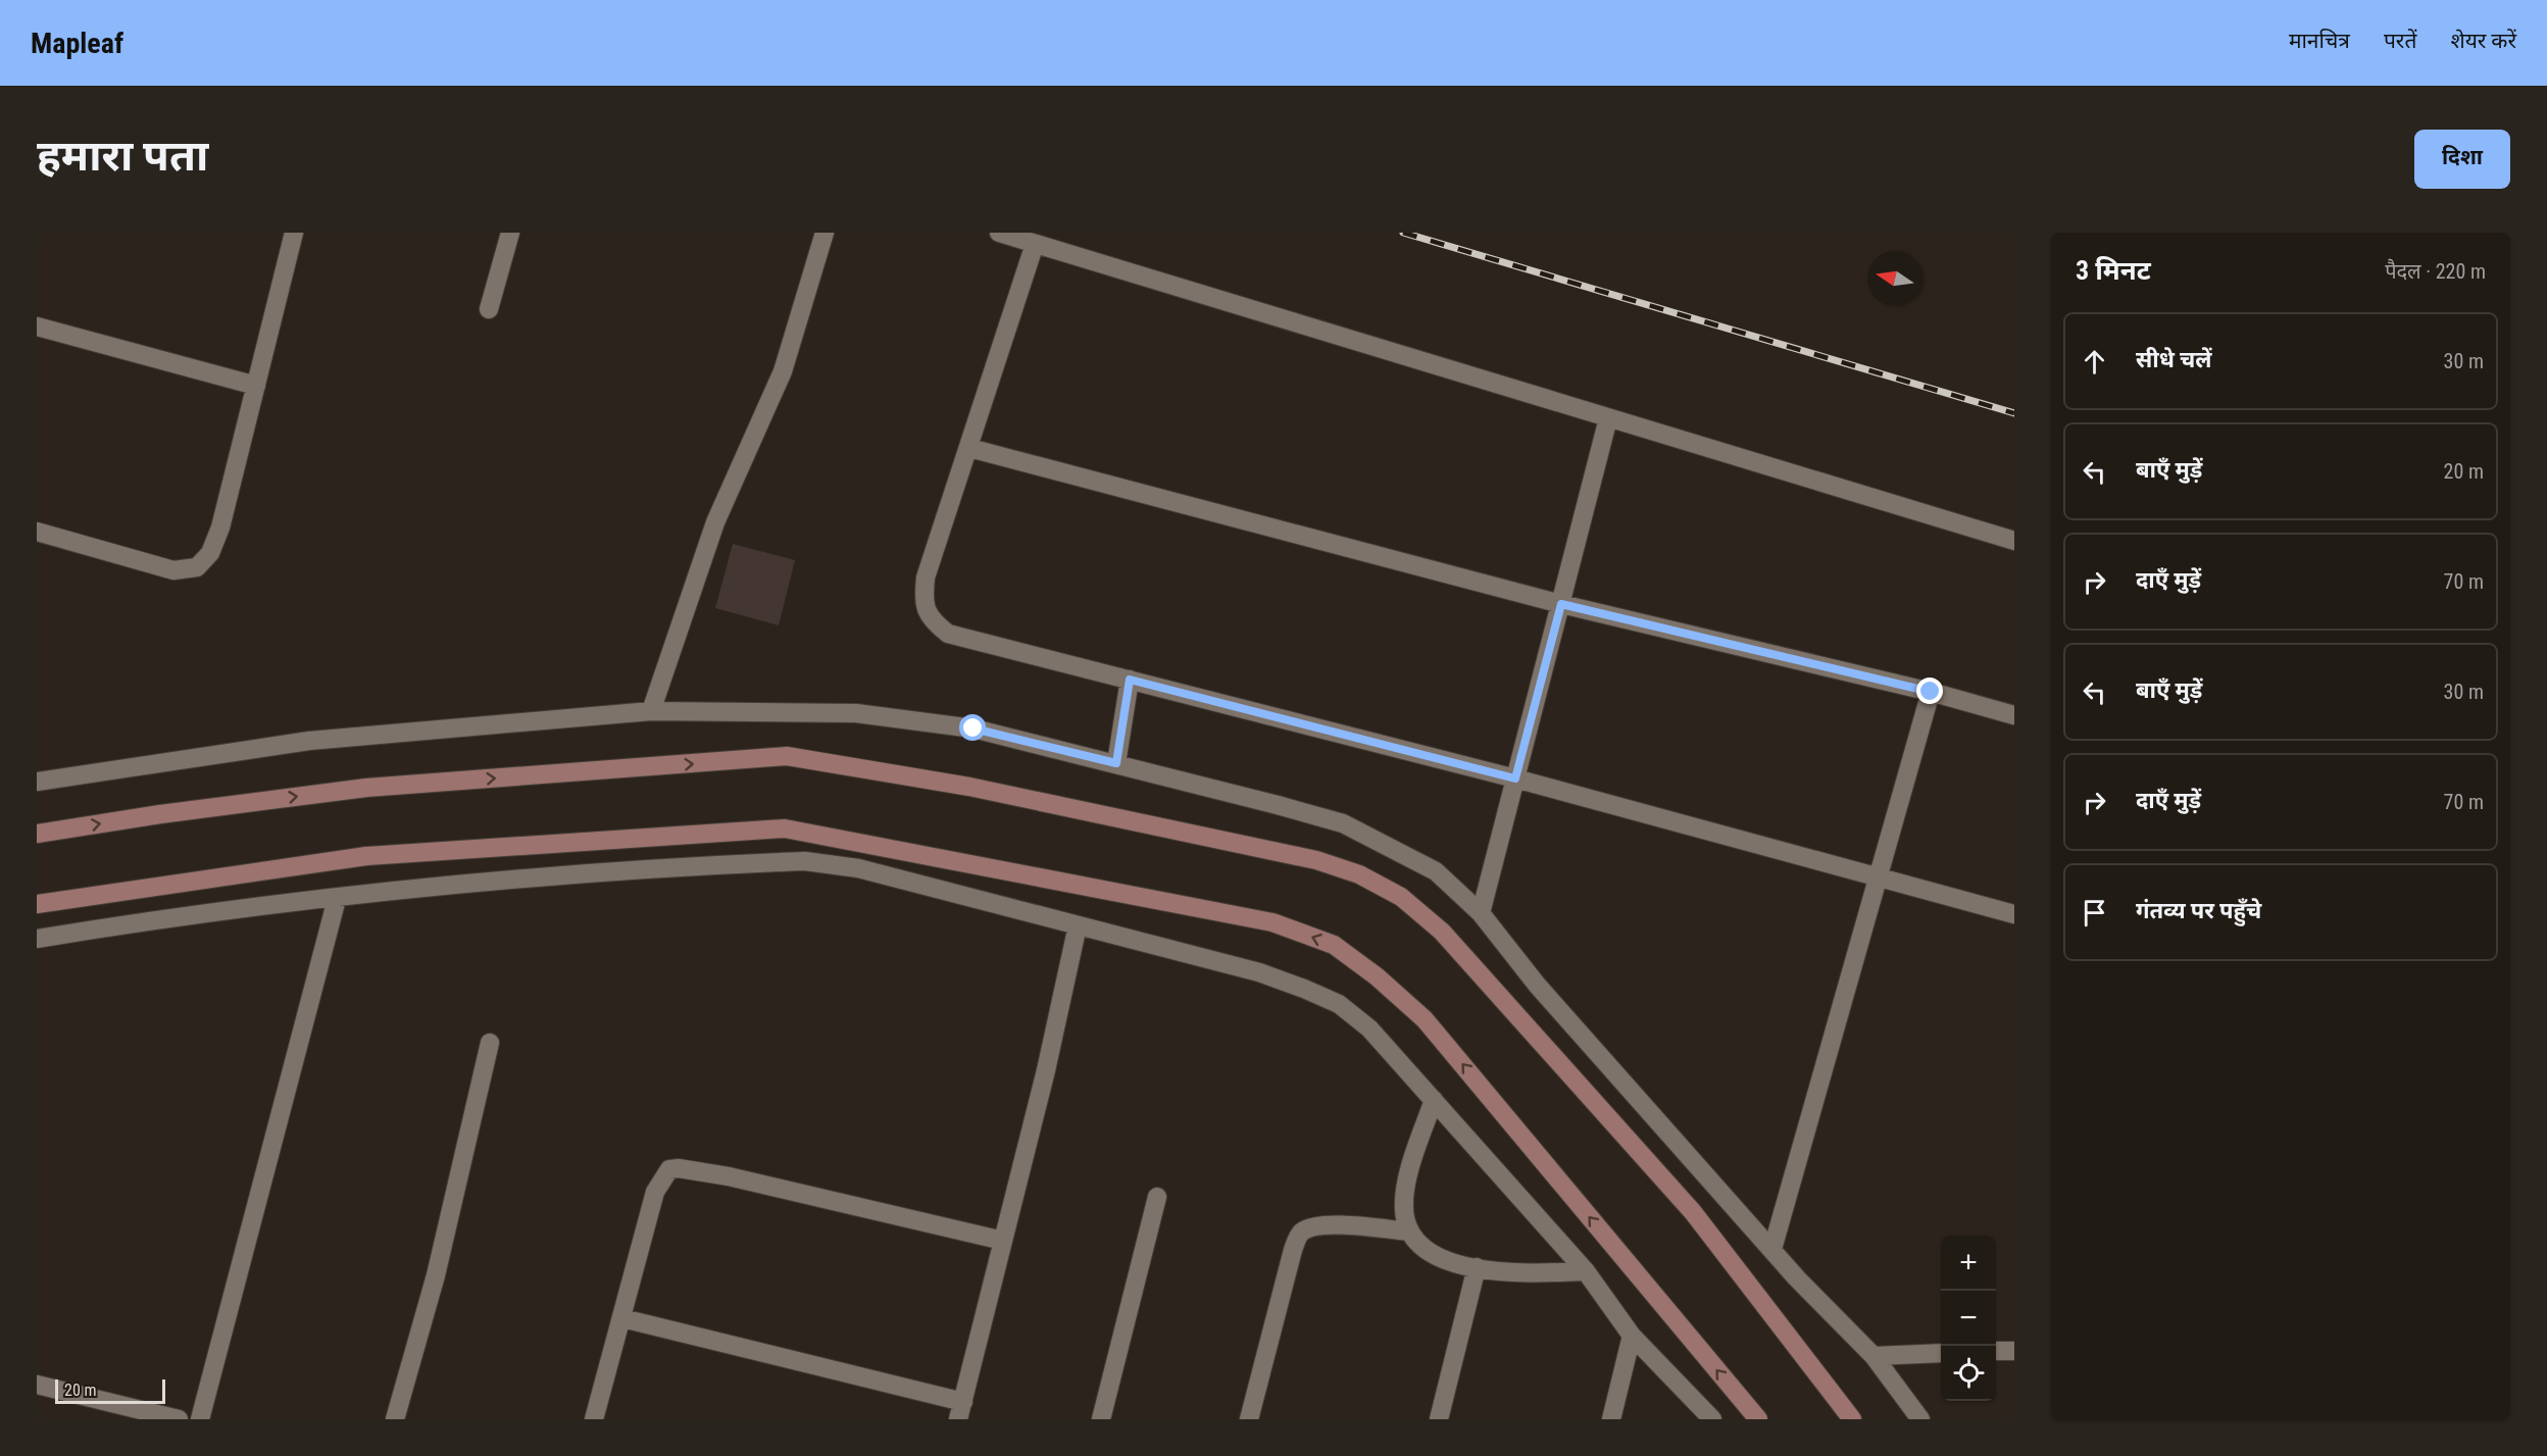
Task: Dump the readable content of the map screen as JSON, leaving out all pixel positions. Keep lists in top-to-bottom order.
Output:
{
  "scale_bar": "20 m",
  "north": "left",
  "page": {
    "header": "Mapleaf",
    "nav": ["मानचित्र", "परतें", "शेयर करें"],
    "buttons": "दिशा",
    "title": "हमारा पता",
    "heading": ["3 मिनट", "पैदल · 220 m"],
    "list": [
      ["सीधे चलें", "30 m"],
      ["बाएँ मुड़ें", "20 m"],
      ["दाएँ मुड़ें", "70 m"],
      ["बाएँ मुड़ें", "30 m"],
      ["दाएँ मुड़ें", "70 m"],
      "गंतव्य पर पहुँचे"
    ],
    "map_buttons": ["+", "−"],
    "scale": "20 m"
  }
}
